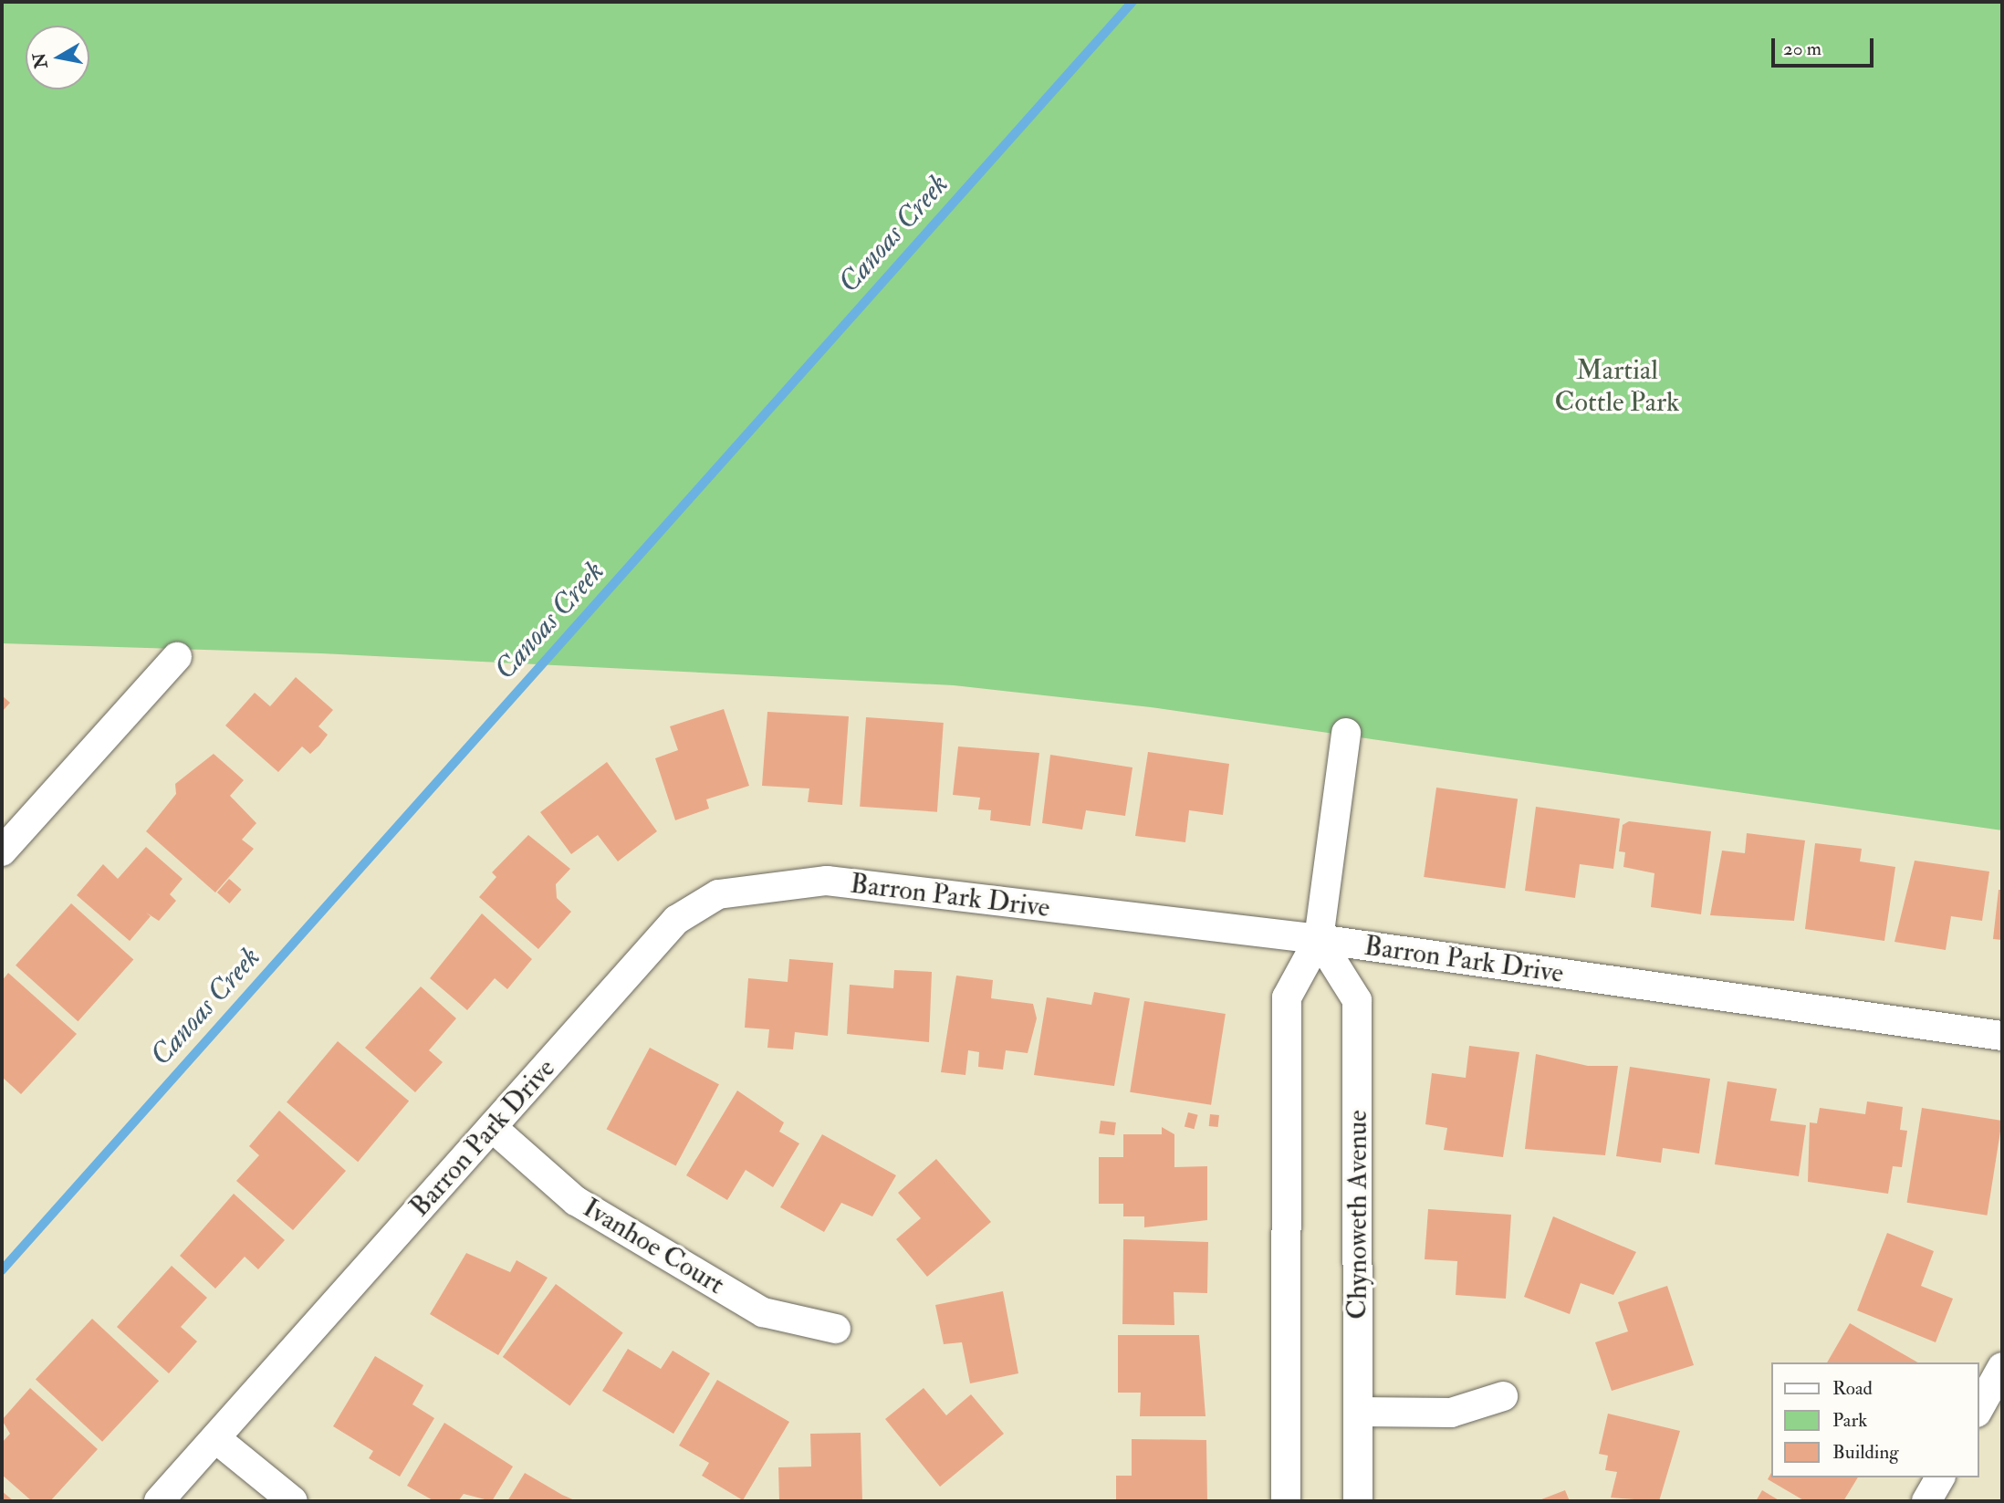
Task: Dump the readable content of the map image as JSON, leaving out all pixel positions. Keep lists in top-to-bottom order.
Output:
{
  "streets": {
    "street": ["Barron Park Drive", "Chynoweth Avenue", "Ivanhoe Court"]
  },
  "crossings": [
    ["Barron Park Drive", "Chynoweth Avenue"],
    ["Barron Park Drive", "Ivanhoe Court"]
  ],
  "water": ["Canoas Creek"],
  "parks": ["Martial Cottle Park"],
  "legend": ["Road", "Park", "Building"],
  "scale_bar": "20 m",
  "north": "left"
}
